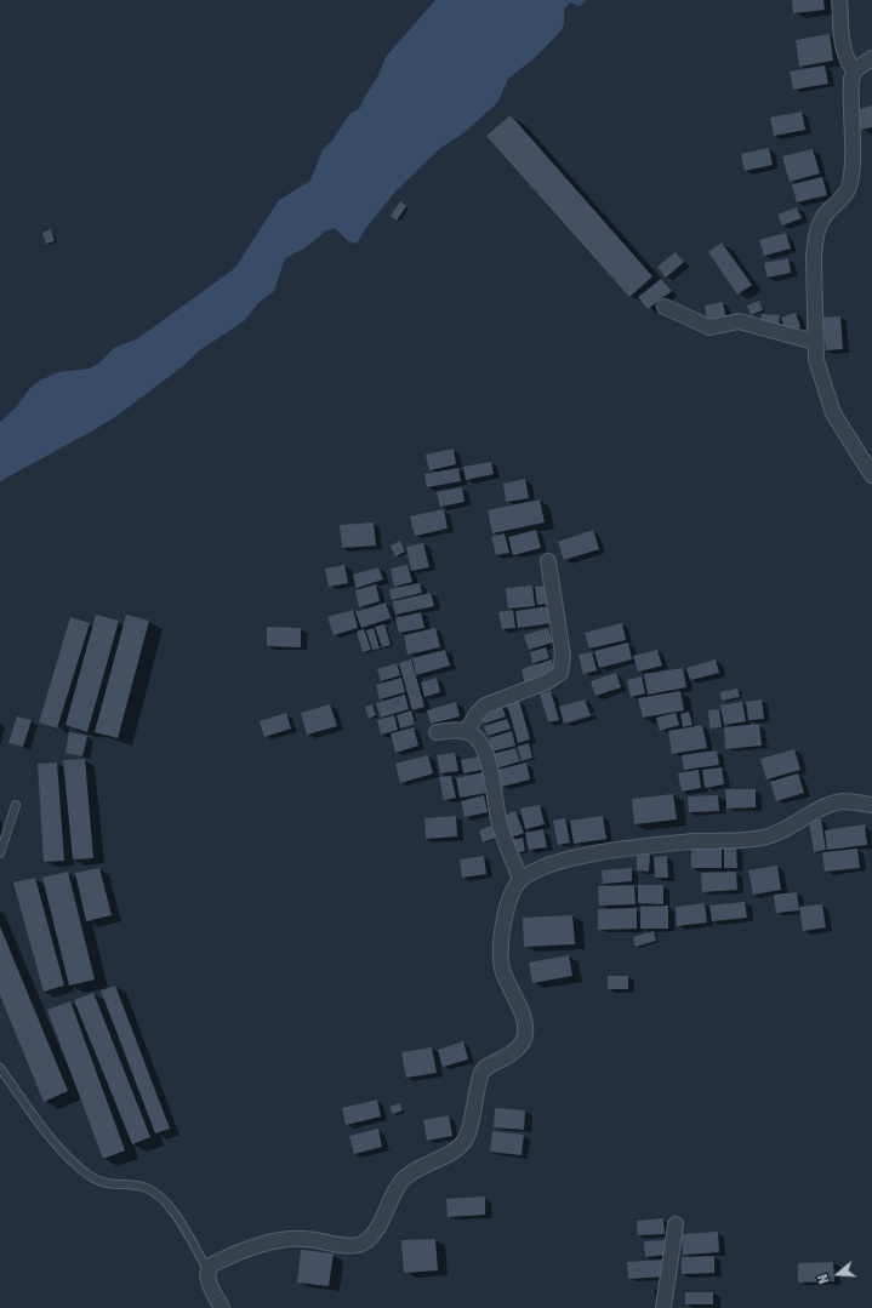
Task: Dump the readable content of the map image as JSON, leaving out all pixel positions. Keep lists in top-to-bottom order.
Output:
{
  "north": "left"
}
